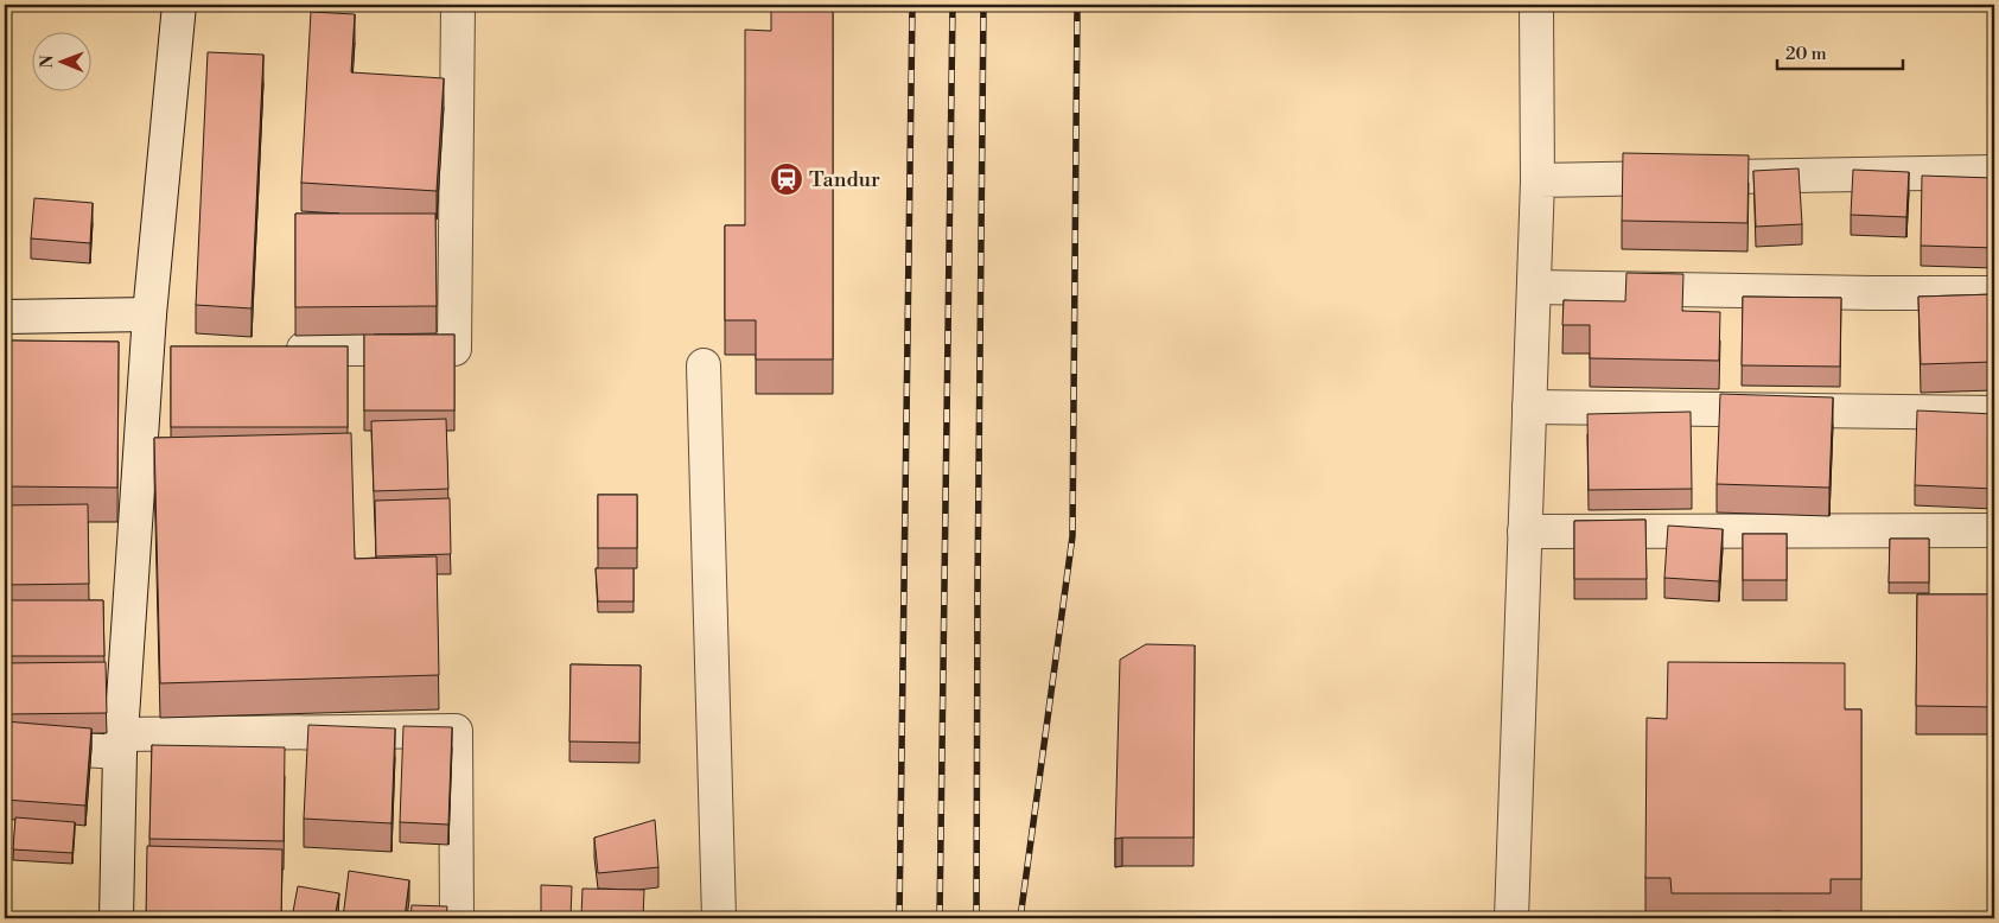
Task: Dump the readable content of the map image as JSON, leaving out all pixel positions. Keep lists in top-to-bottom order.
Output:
{
  "places": {
    "station": ["Tandur"]
  },
  "scale_bar": "20 m",
  "north": "left"
}
